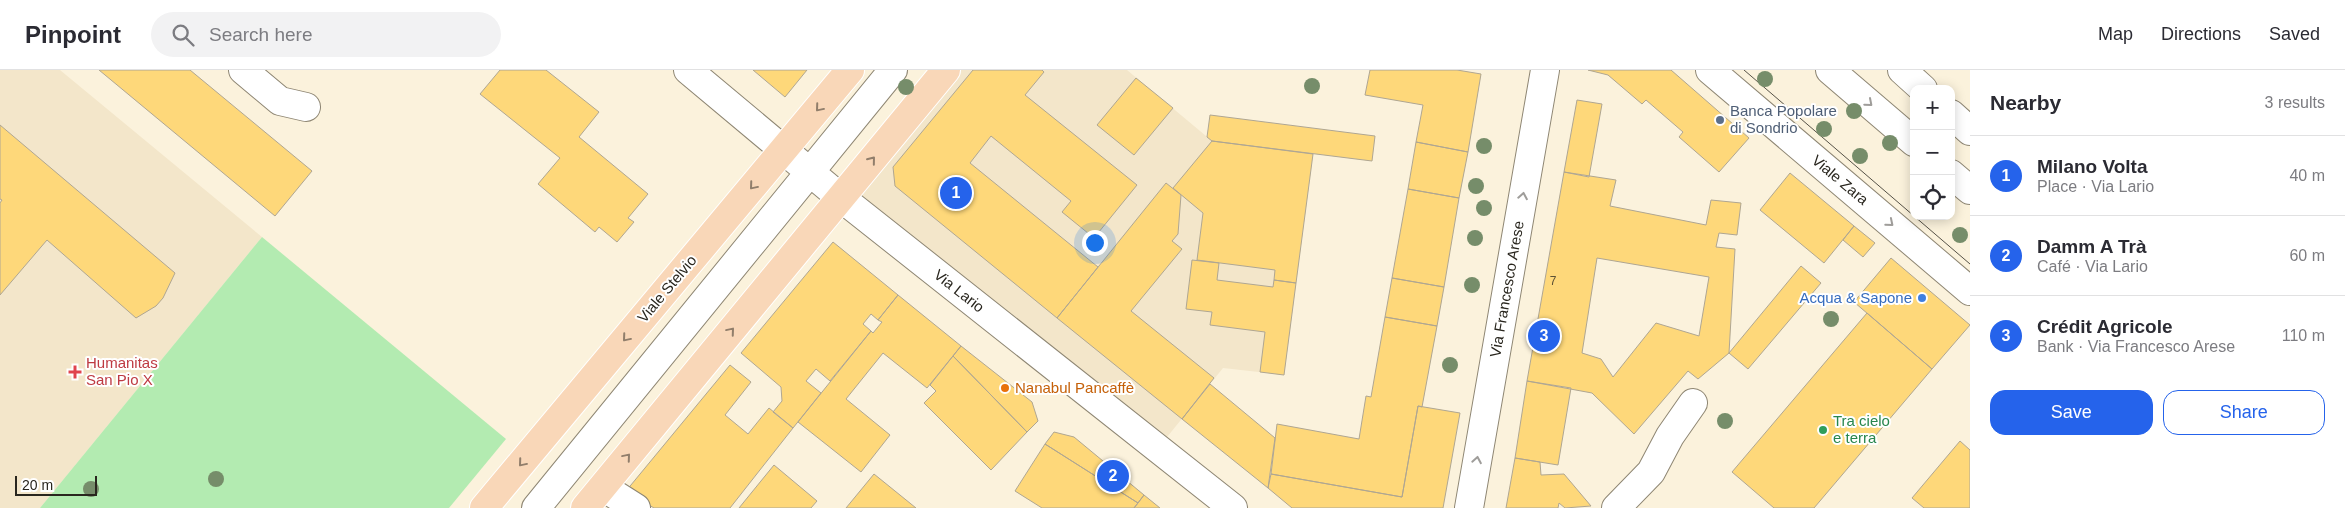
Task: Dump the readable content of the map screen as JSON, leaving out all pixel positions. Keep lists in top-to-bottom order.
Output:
{
  "streets": {
    "main road": ["Viale Stelvio"],
    "street": ["Viale Zara", "Via Francesco Arese", "Via Lario"]
  },
  "crossings": [
    ["Viale Stelvio", "Via Lario"]
  ],
  "one_way": ["Via Francesco Arese"],
  "places": {
    "other": [
      "Banca Popolare di Sondrio",
      "Acqua & Sapone",
      "Nanabul Pancaffè",
      "Tra cielo e terra"
    ],
    "health": ["Humanitas San Pio X"]
  },
  "house_numbers": ["7"],
  "scale_bar": "20 m",
  "page": {
    "header": "Pinpoint",
    "search": "Search here",
    "nav": ["Map", "Directions", "Saved"],
    "heading": ["Nearby", "3 results"],
    "map_buttons": ["+", "−"],
    "list": [
      {
        "mark": "1",
        "name": "Milano Volta",
        "note": "Place · Via Lario",
        "value": "40 m"
      },
      {
        "mark": "2",
        "name": "Damm A Trà",
        "note": "Café · Via Lario",
        "value": "60 m"
      },
      {
        "mark": "3",
        "name": "Crédit Agricole",
        "note": "Bank · Via Francesco Arese",
        "value": "110 m"
      }
    ],
    "pins": ["1", "3", "2"],
    "buttons": ["Save", "Share"],
    "scale": "20 m"
  }
}
